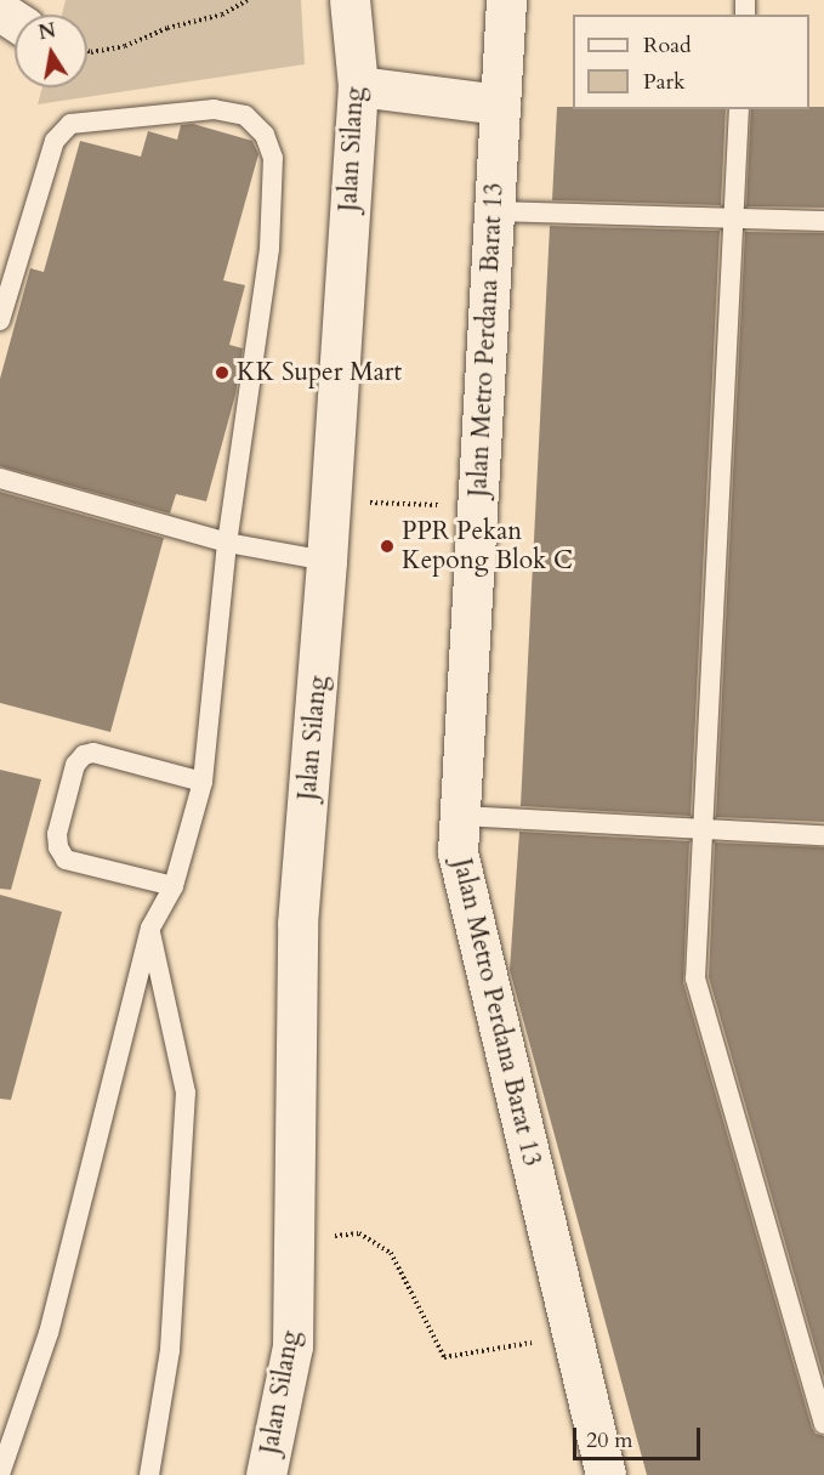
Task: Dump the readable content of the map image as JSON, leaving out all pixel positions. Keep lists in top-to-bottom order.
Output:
{
  "streets": {
    "street": ["Jalan Silang", "Jalan Metro Perdana Barat 13"]
  },
  "places": ["KK Super Mart", "PPR Pekan Kepong Blok C"],
  "legend": ["Road", "Park"],
  "scale_bar": "20 m",
  "north": "top"
}
